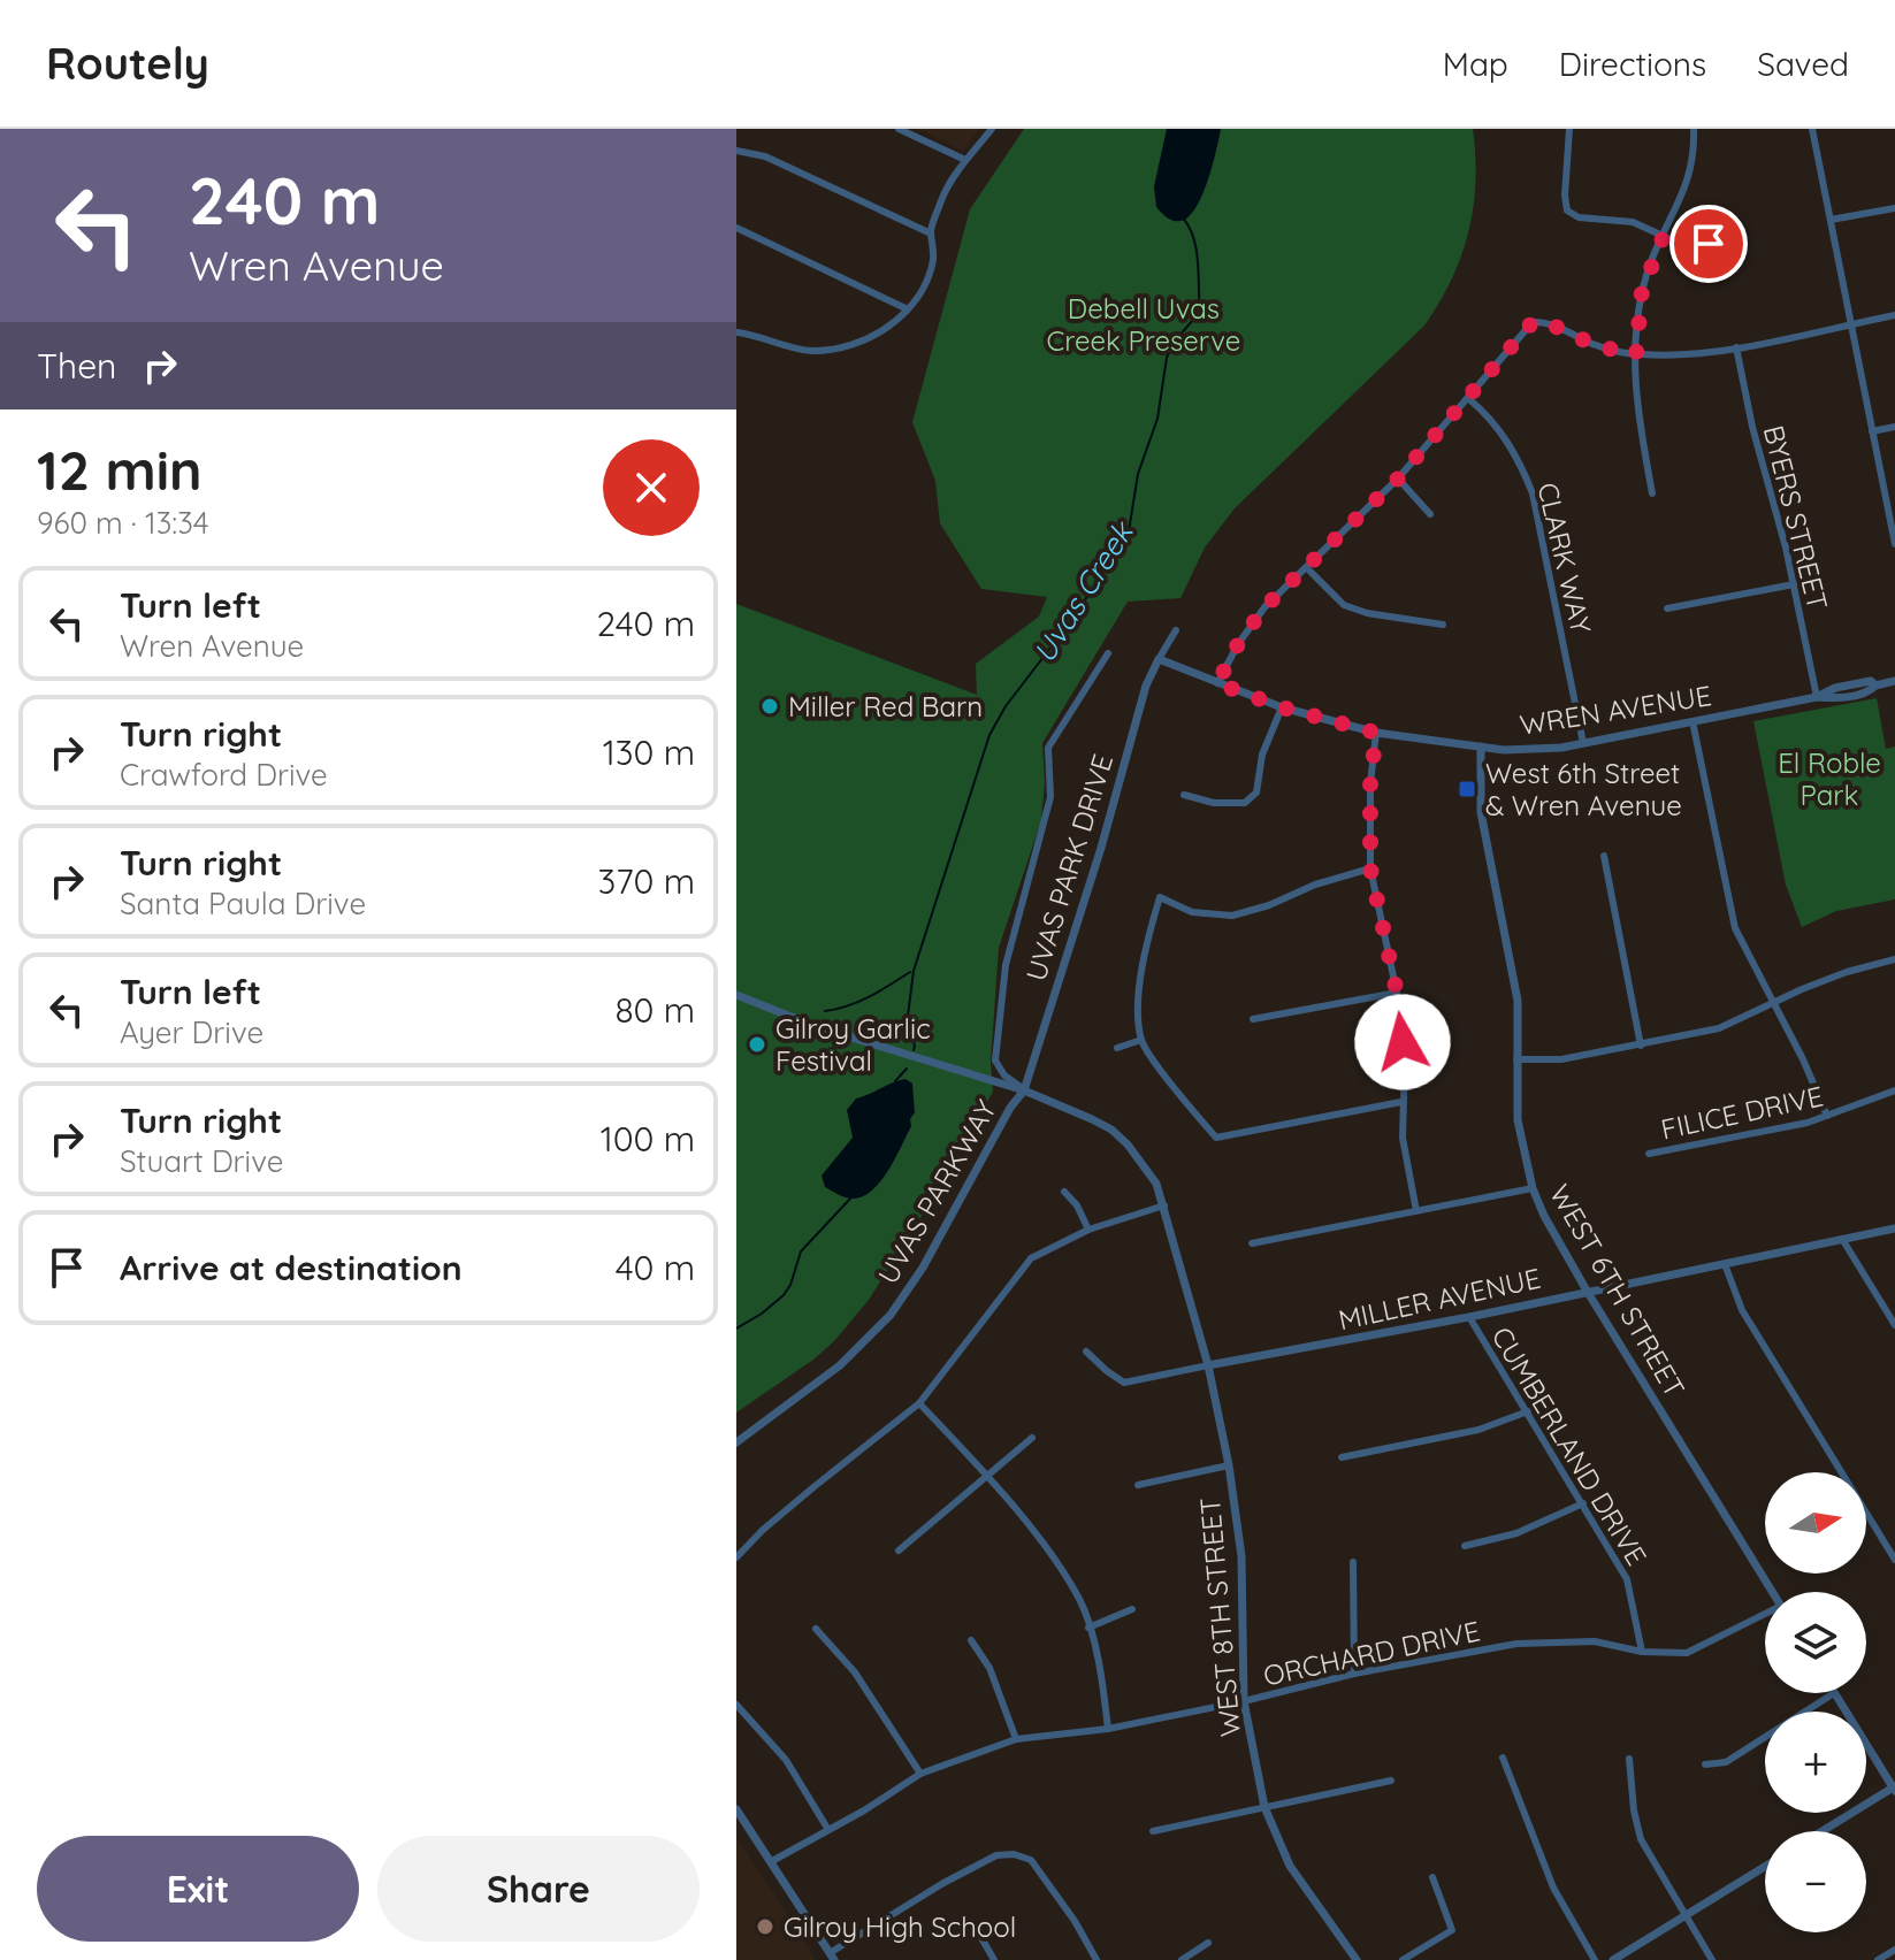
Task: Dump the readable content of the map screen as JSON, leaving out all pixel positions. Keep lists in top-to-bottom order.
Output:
{
  "streets": {
    "street": [
      "BYERS STREET",
      "CLARK WAY",
      "WREN AVENUE",
      "UVAS PARK DRIVE",
      "FILICE DRIVE",
      "UVAS PARKWAY",
      "WEST 6TH STREET",
      "MILLER AVENUE",
      "CUMBERLAND DRIVE",
      "WEST 8TH STREET",
      "ORCHARD DRIVE"
    ]
  },
  "crossings": [
    ["BYERS STREET", "WREN AVENUE"],
    ["CLARK WAY", "WREN AVENUE"],
    ["WREN AVENUE", "UVAS PARK DRIVE"],
    ["WREN AVENUE", "WEST 6TH STREET"],
    ["UVAS PARK DRIVE", "UVAS PARKWAY"],
    ["WEST 6TH STREET", "MILLER AVENUE"],
    ["MILLER AVENUE", "CUMBERLAND DRIVE"],
    ["CUMBERLAND DRIVE", "ORCHARD DRIVE"],
    ["WEST 8TH STREET", "ORCHARD DRIVE"]
  ],
  "water": ["Uvas Creek"],
  "parks": ["Debell Uvas Creek Preserve", "El Roble Park"],
  "places": {
    "other": ["Miller Red Barn", "Gilroy Garlic Festival", "Gilroy High School"],
    "transit": ["West 6th Street & Wren Avenue"]
  },
  "north": "right",
  "page": {
    "header": "Routely",
    "nav": ["Map", "Directions", "Saved"],
    "turn": ["240 m", "Wren Avenue"],
    "then": "Then",
    "heading": ["12 min", "960 m · 13:34"],
    "list": [
      {
        "name": "Turn left",
        "note": "Wren Avenue",
        "value": "240 m"
      },
      {
        "name": "Turn right",
        "note": "Crawford Drive",
        "value": "130 m"
      },
      {
        "name": "Turn right",
        "note": "Santa Paula Drive",
        "value": "370 m"
      },
      {
        "name": "Turn left",
        "note": "Ayer Drive",
        "value": "80 m"
      },
      {
        "name": "Turn right",
        "note": "Stuart Drive",
        "value": "100 m"
      },
      {
        "name": "Arrive at destination",
        "value": "40 m"
      }
    ],
    "map_buttons": ["+", "−"],
    "buttons": ["Exit", "Share"]
  }
}
